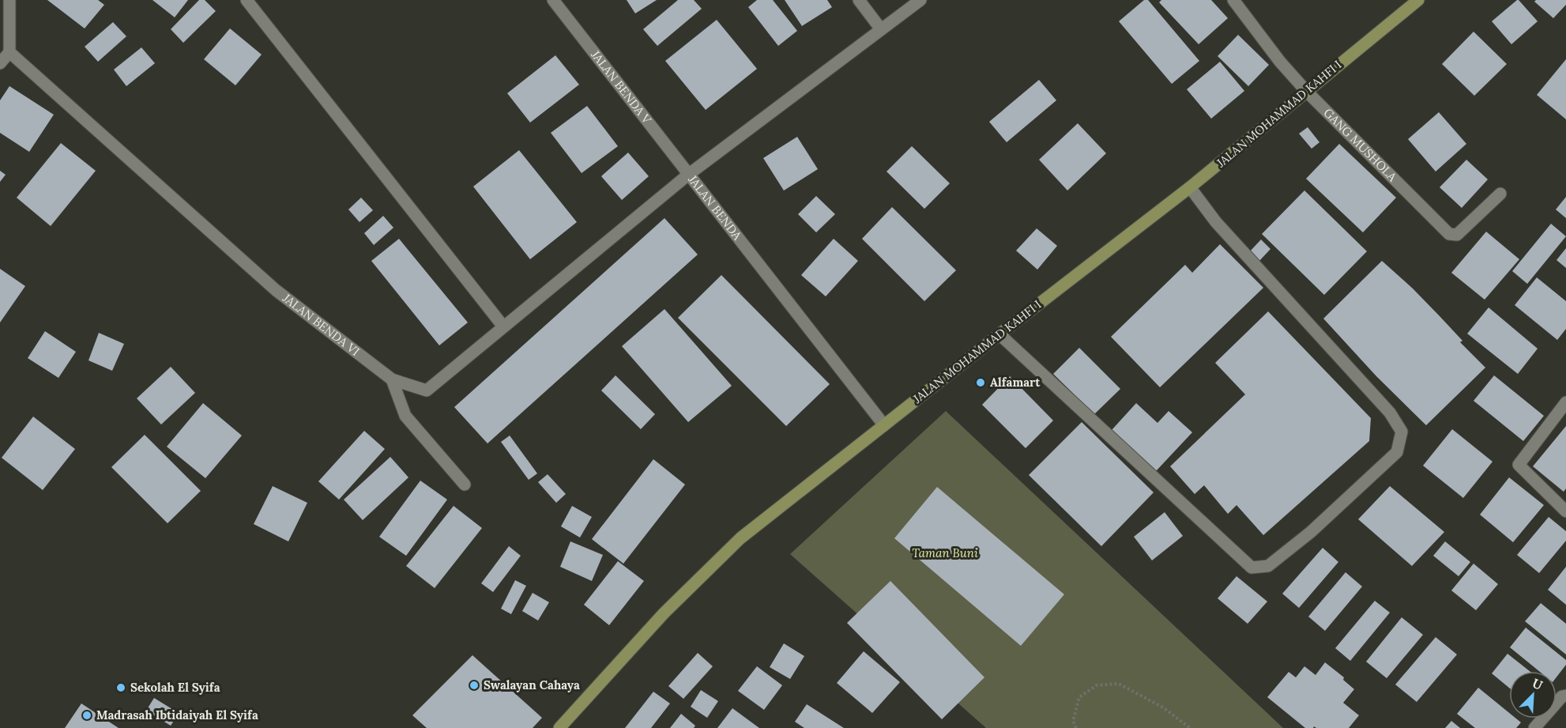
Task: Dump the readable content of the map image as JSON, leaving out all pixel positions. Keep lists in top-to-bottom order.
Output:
{
  "streets": {
    "main road": ["JALAN MOHAMMAD KAHFI I"],
    "street": [
      "JALAN BENDA V",
      "GANG MUSHOLA",
      "JALAN BENDA",
      "JALAN BENDA VI"
    ]
  },
  "crossings": [
    ["JALAN BENDA V", "JALAN BENDA"],
    ["JALAN BENDA V", "JALAN BENDA VI"],
    ["JALAN MOHAMMAD KAHFI I", "GANG MUSHOLA"],
    ["JALAN MOHAMMAD KAHFI I", "JALAN BENDA"],
    ["JALAN BENDA", "JALAN BENDA VI"]
  ],
  "parks": ["Taman Buni"],
  "places": [
    "Alfamart",
    "Swalayan Cahaya",
    "Sekolah El Syifa",
    "Madrasah Ibtidaiyah El Syifa"
  ],
  "north": "top right"
}
